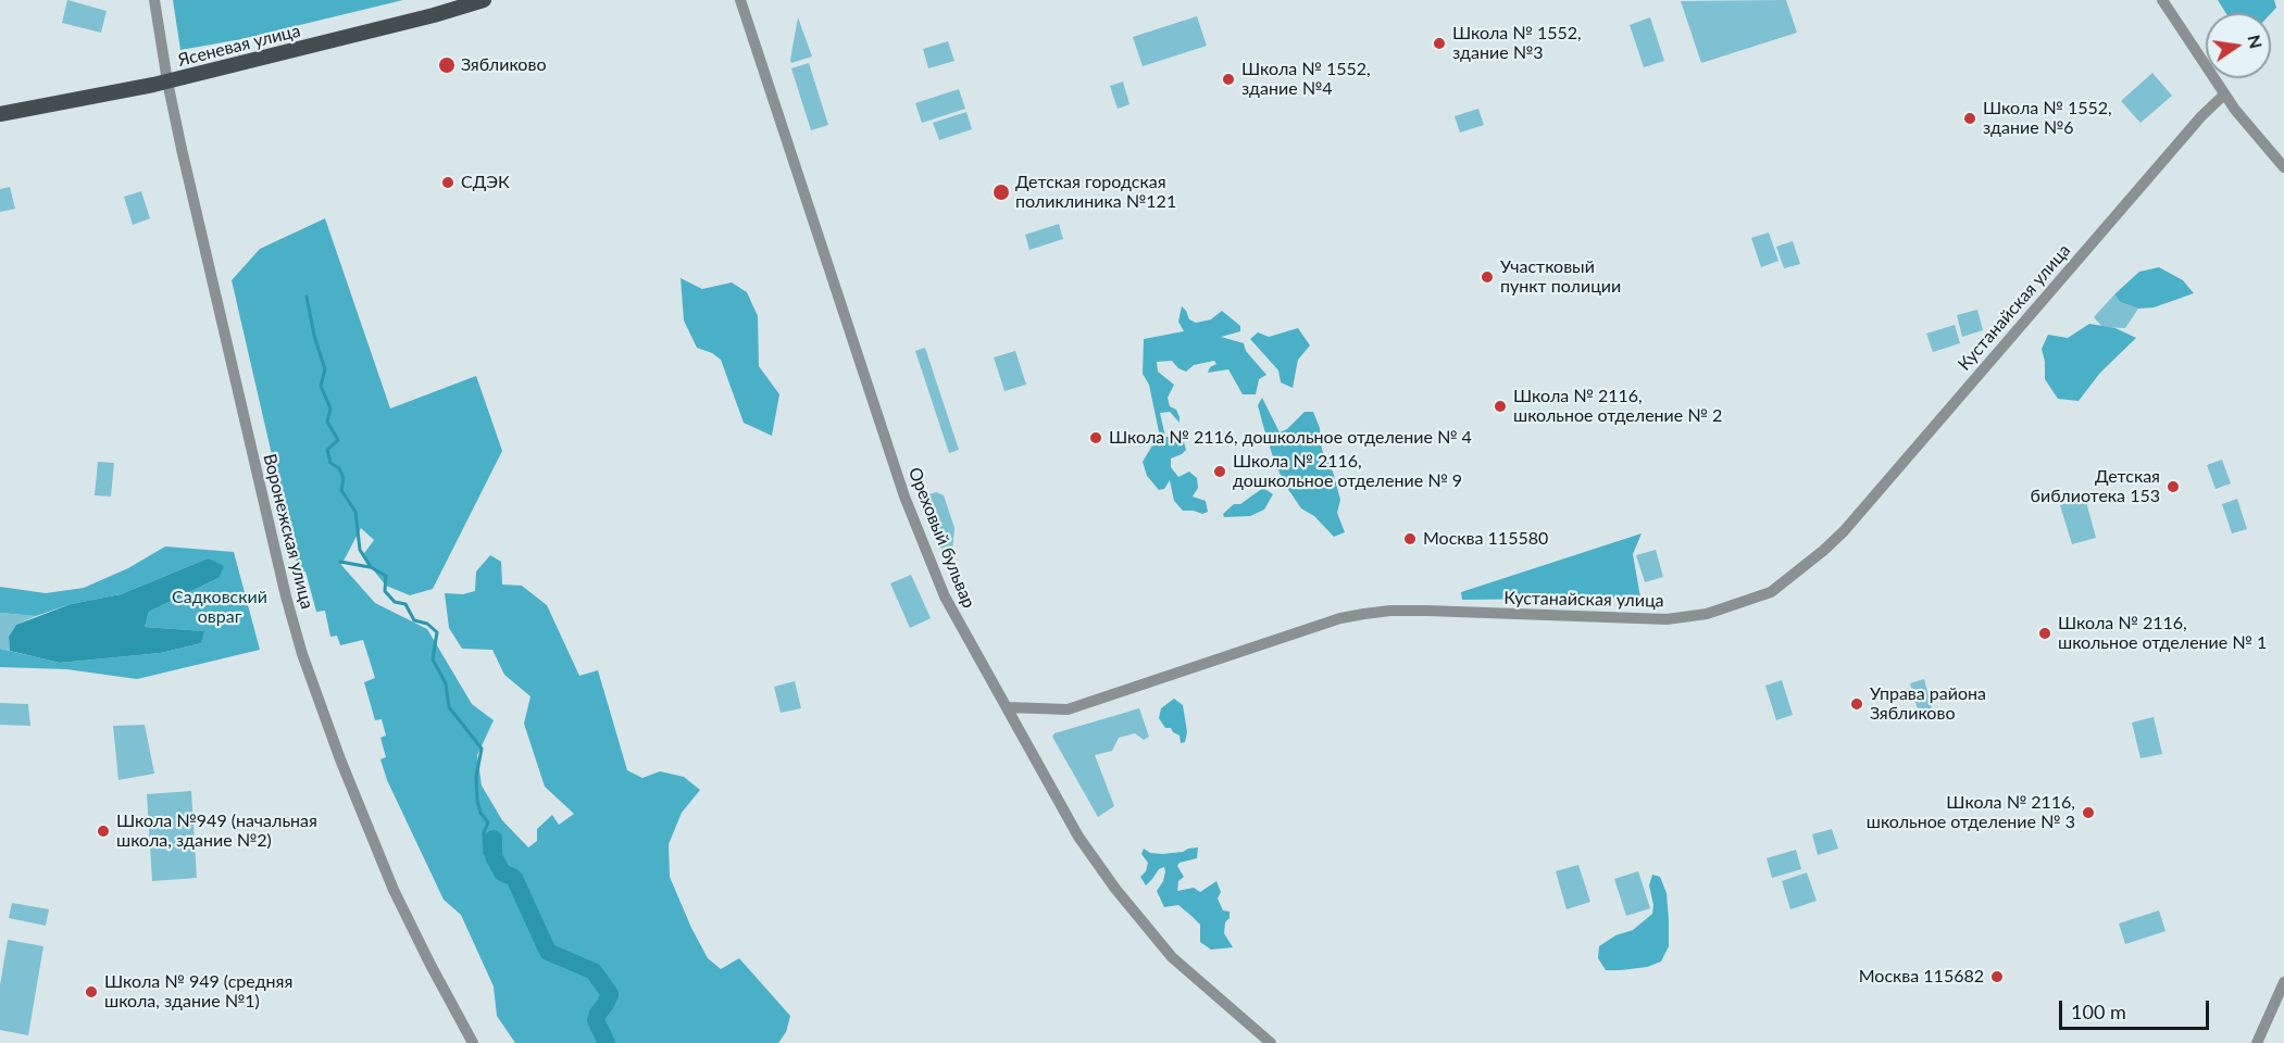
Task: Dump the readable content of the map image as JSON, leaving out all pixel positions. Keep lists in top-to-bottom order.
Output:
{
  "streets": {
    "main road": ["Ясеневая улица"],
    "street": ["Кустанайская улица", "Воронежская улица", "Ореховый бульвар"]
  },
  "crossings": [
    ["Ясеневая улица", "Воронежская улица"],
    ["Кустанайская улица", "Ореховый бульвар"]
  ],
  "parks": ["Садковский овраг"],
  "places": [
    "Школа № 1552, здание №3",
    "Зябликово",
    "Школа № 1552, здание №4",
    "Школа № 1552, здание №6",
    "СДЭК",
    "Детская городская поликлиника №121",
    "Участковый пункт полиции",
    "Школа № 2116, школьное отделение № 2",
    "Школа № 2116, дошкольное отделение № 4",
    "Школа № 2116, дошкольное отделение № 9",
    "Детская библиотека 153",
    "Москва 115580",
    "Школа № 2116, школьное отделение № 1",
    "Управа района Зябликово",
    "Школа № 2116, школьное отделение № 3",
    "Школа №949 (начальная школа, здание №2)",
    "Москва 115682",
    "Школа № 949 (средняя школа, здание №1)"
  ],
  "scale_bar": "100 m",
  "north": "right"
}
